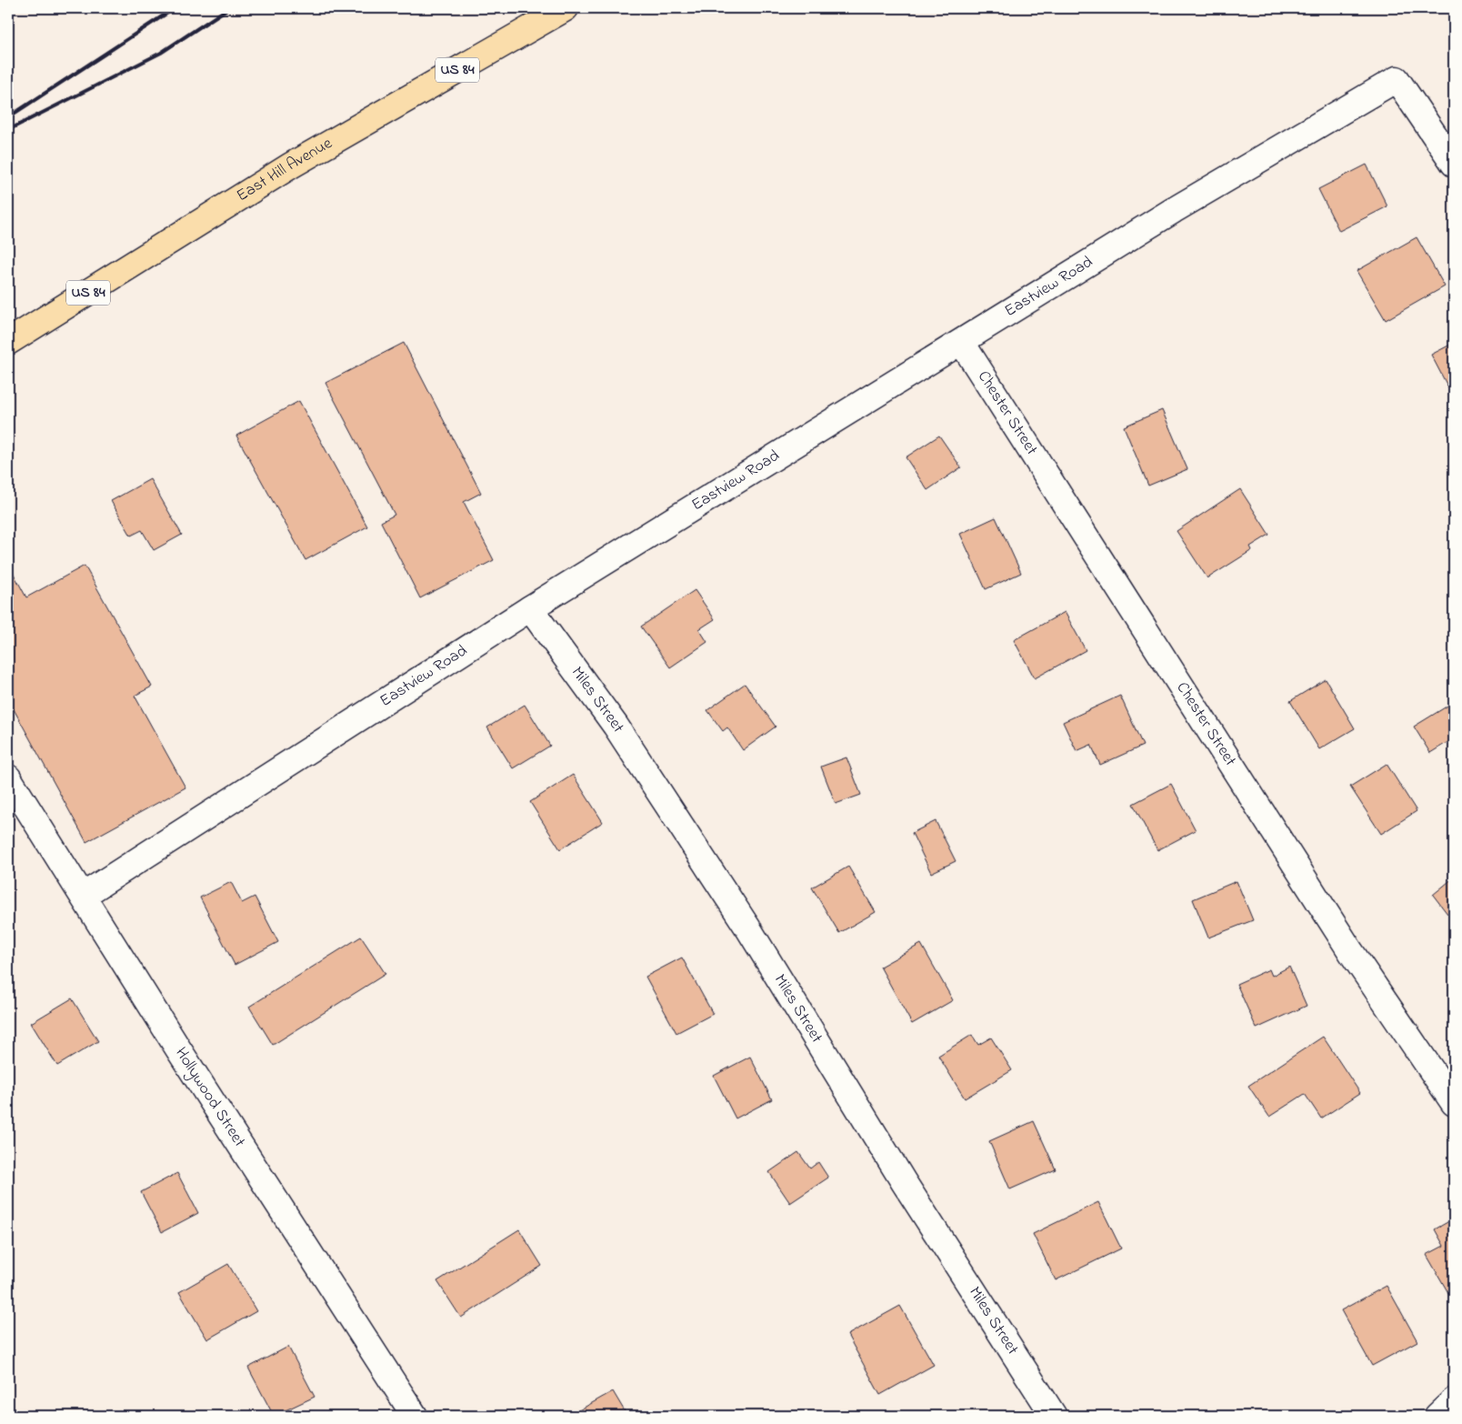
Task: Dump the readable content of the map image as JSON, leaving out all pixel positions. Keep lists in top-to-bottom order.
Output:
{
  "streets": {
    "highway": ["US 84", "East Hill Avenue"],
    "street": [
      "Eastview Road",
      "Chester Street",
      "Miles Street",
      "Hollywood Street"
    ]
  },
  "crossings": [
    ["Eastview Road", "Chester Street"],
    ["Eastview Road", "Miles Street"],
    ["Eastview Road", "Hollywood Street"]
  ]
}
